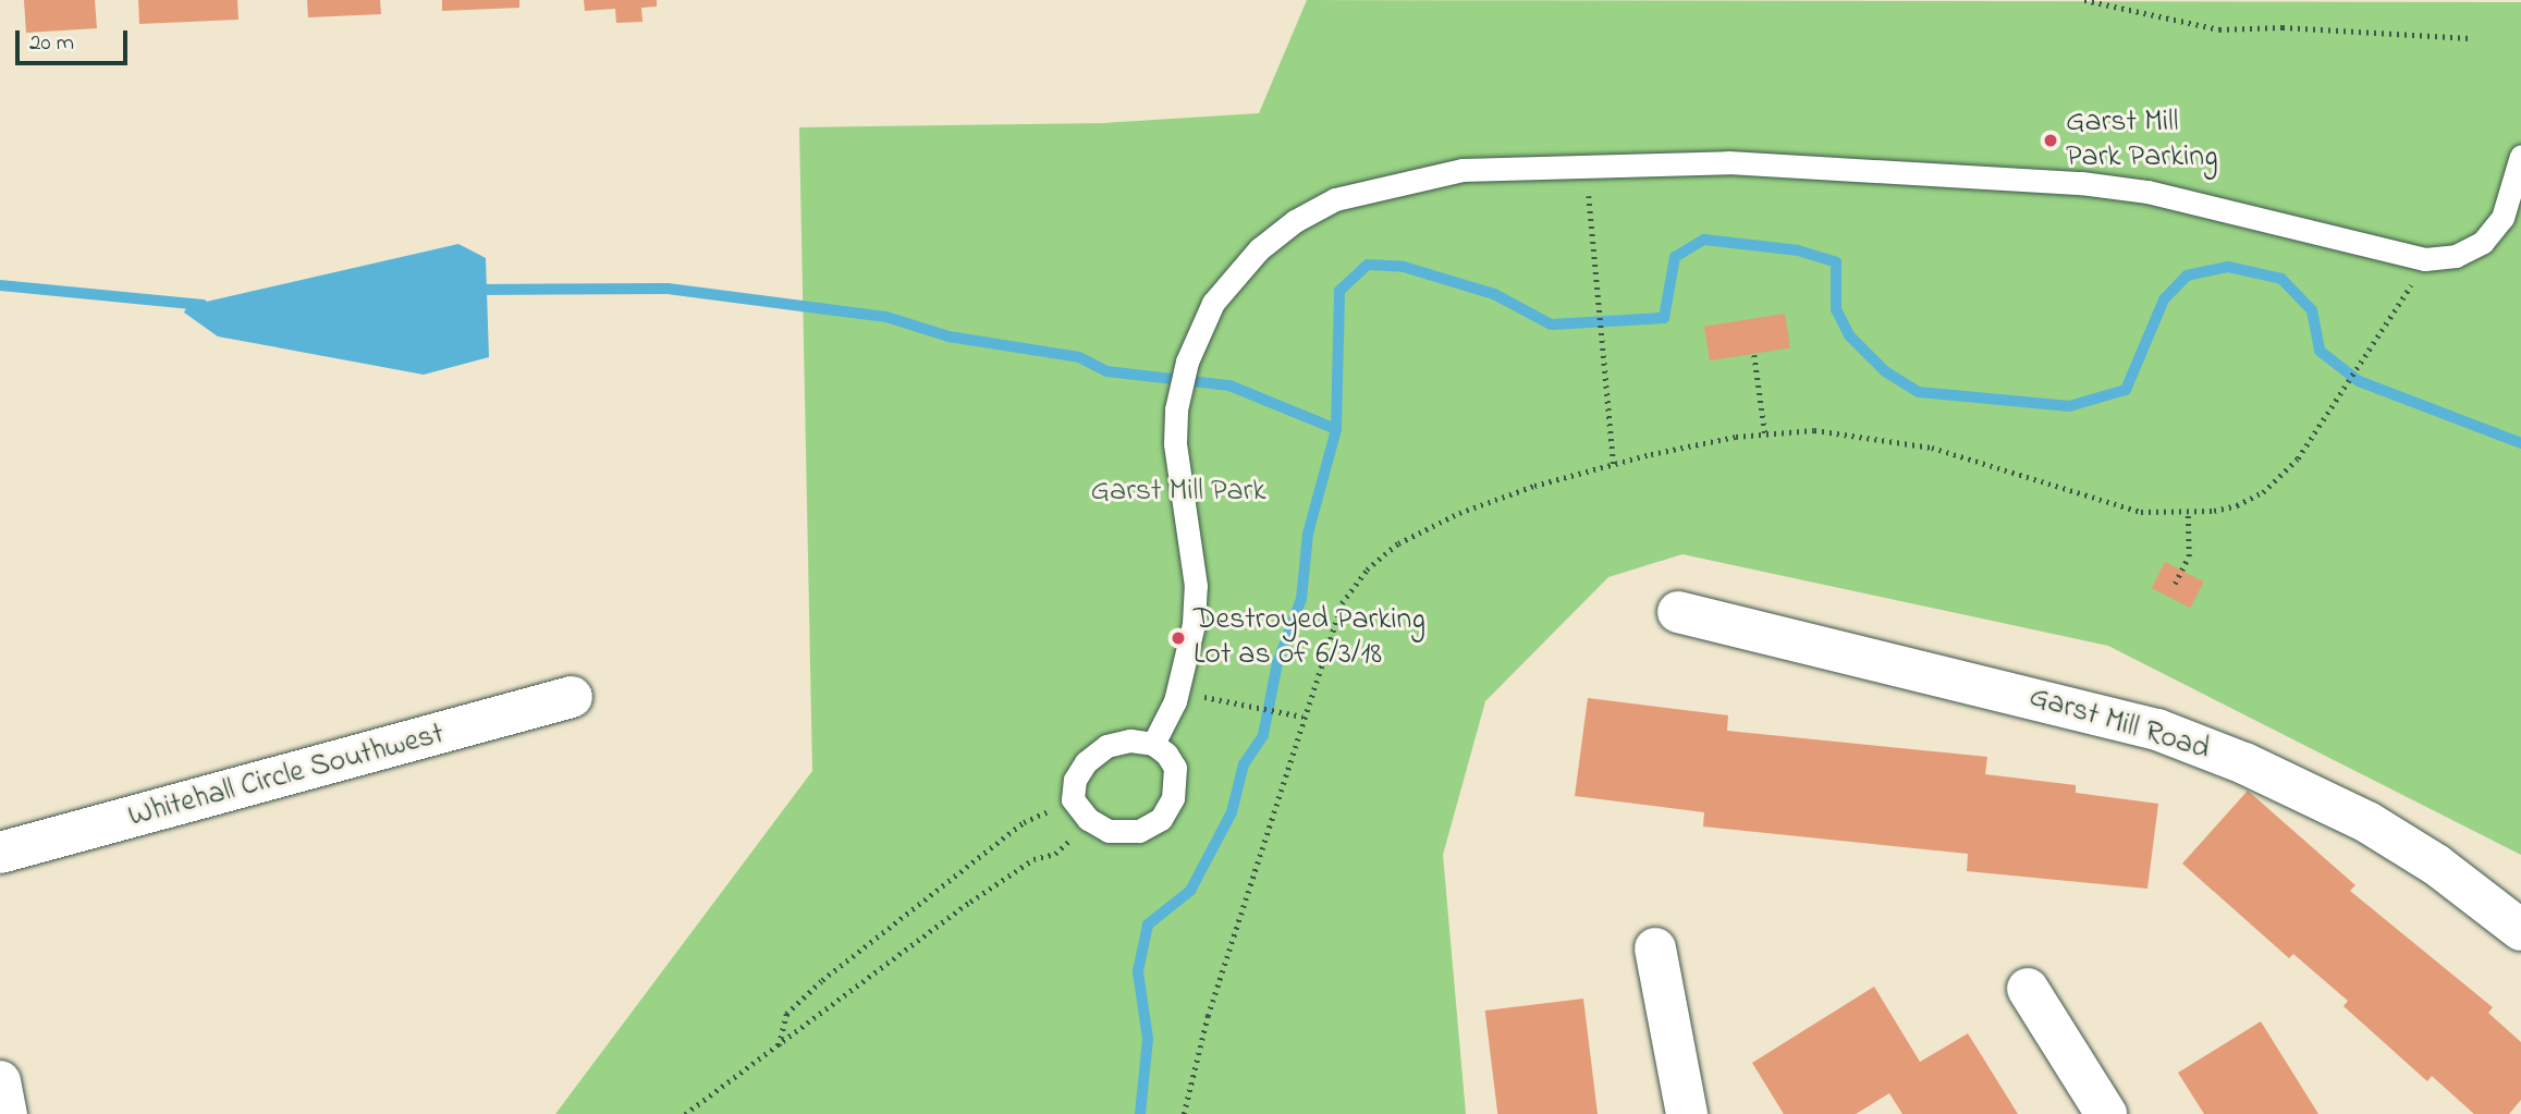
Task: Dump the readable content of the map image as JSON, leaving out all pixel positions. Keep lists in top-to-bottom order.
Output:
{
  "streets": {
    "street": ["Garst Mill Road", "Whitehall Circle Southwest"]
  },
  "parks": ["Garst Mill Park"],
  "places": ["Garst Mill Park Parking", "Destroyed Parking Lot as of 6/3/18"],
  "scale_bar": "20 m"
}
